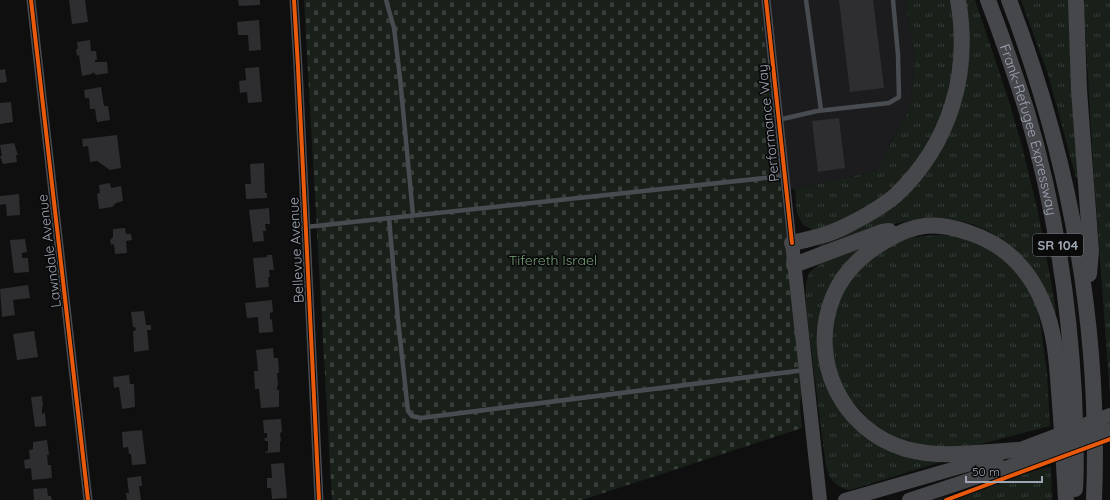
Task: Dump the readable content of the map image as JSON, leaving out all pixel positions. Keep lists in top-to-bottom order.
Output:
{
  "streets": {
    "highway": ["Frank-Refugee Expressway", "SR 104"],
    "main road": ["Performance Way"],
    "street": ["Bellevue Avenue", "Lawndale Avenue"]
  },
  "parks": ["Tifereth Israel"],
  "scale_bar": "50 m"
}
